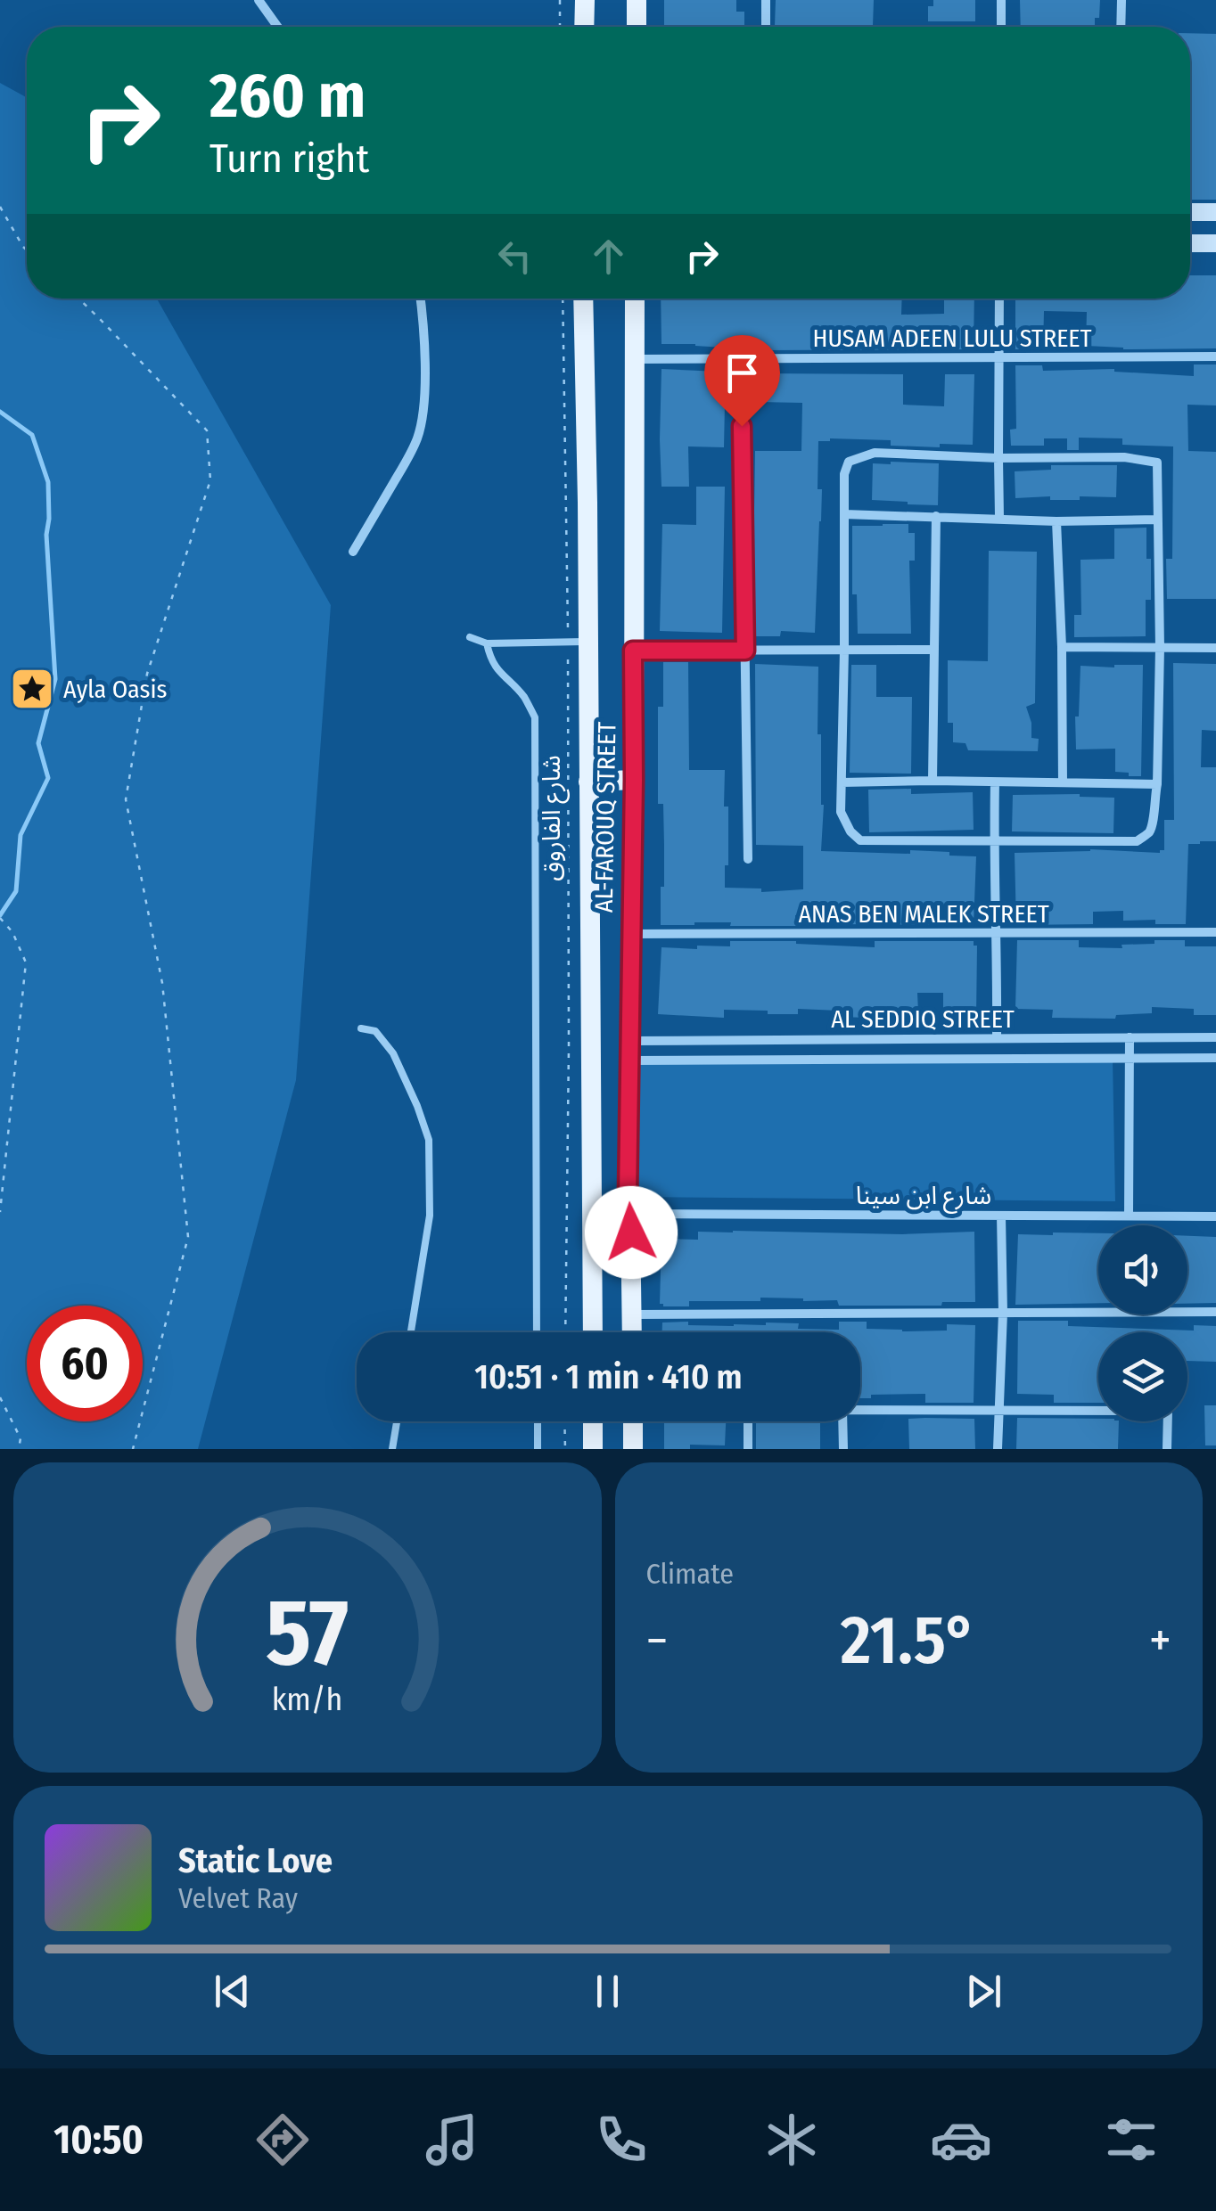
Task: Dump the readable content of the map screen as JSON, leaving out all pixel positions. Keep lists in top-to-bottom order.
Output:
{
  "streets": {
    "main road": ["AL-FAROUQ STREET"],
    "street": [
      "HUSAM ADEEN LULU STREET",
      "ANAS BEN MALEK STREET",
      "AL SEDDIQ STREET",
      "شارع ابن سينا"
    ],
    "path": ["شارع الفاروق"]
  },
  "crossings": [
    ["HUSAM ADEEN LULU STREET", "AL-FAROUQ STREET"],
    ["AL-FAROUQ STREET", "شارع الفاروق"],
    ["AL-FAROUQ STREET", "ANAS BEN MALEK STREET"],
    ["AL-FAROUQ STREET", "AL SEDDIQ STREET"],
    ["AL-FAROUQ STREET", "شارع ابن سينا"]
  ],
  "places": {
    "place": ["Ayla Oasis"]
  },
  "page": {
    "turn": ["260 m", "Turn right"],
    "limit": "60",
    "trip": "10:51 · 1 min · 410 m",
    "tile": "Climate",
    "heat": ["−", "21.5°", "+"],
    "song": ["Static Love", "Velvet Ray"],
    "tabs": "10:50",
    "gauge": ["57", "km/h"]
  }
}
